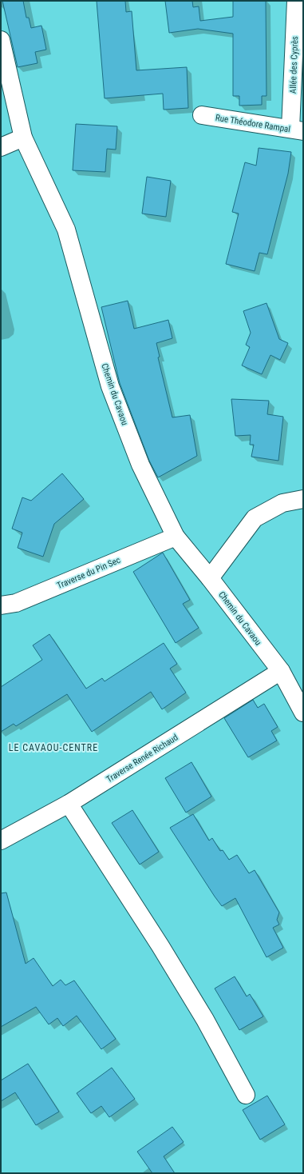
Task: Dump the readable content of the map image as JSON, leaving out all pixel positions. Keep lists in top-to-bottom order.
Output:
{
  "streets": {
    "street": [
      "Allée des Cyprès",
      "Rue Théodore Rampal",
      "Chemin du Cavaou",
      "Traverse du Pin Sec",
      "Traverse Renée Richaud"
    ]
  },
  "crossings": [
    ["Allée des Cyprès", "Rue Théodore Rampal"],
    ["Chemin du Cavaou", "Traverse du Pin Sec"],
    ["Chemin du Cavaou", "Traverse Renée Richaud"]
  ],
  "districts": ["LE CAVAOU-CENTRE"]
}
